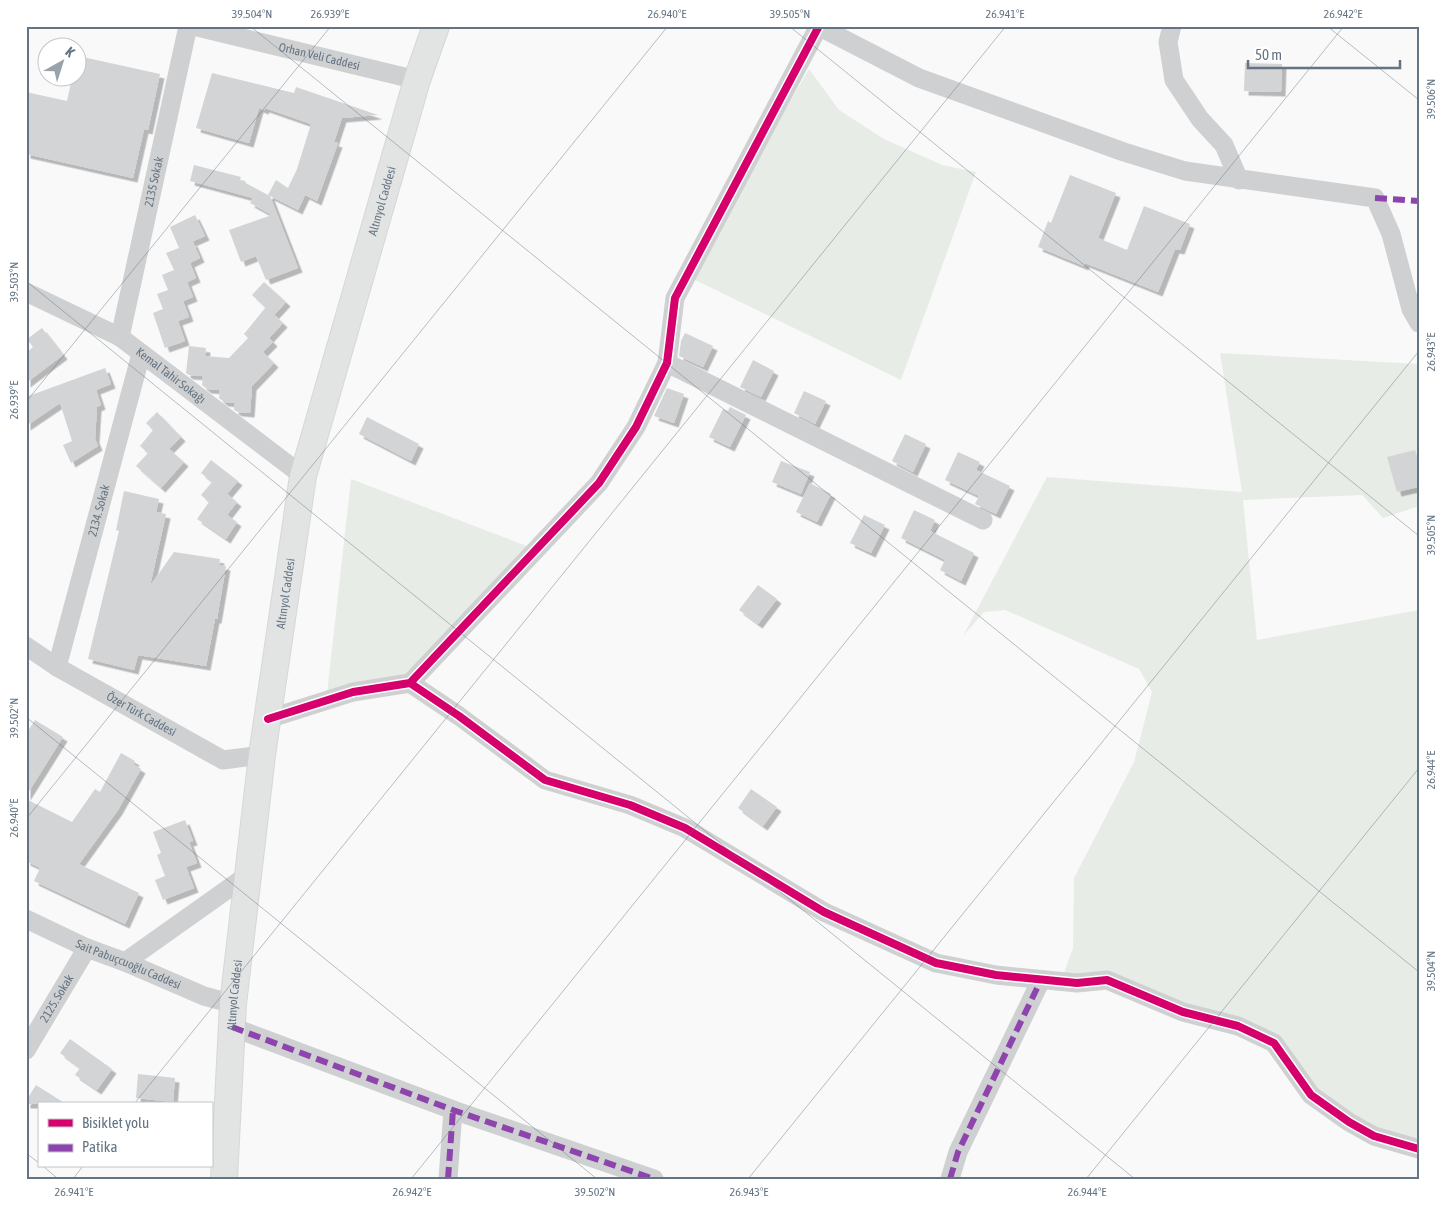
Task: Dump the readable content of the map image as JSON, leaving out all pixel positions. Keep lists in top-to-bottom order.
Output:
{
  "streets": {
    "main road": ["Altınyol Caddesi"],
    "street": [
      "Orhan Veli Caddesi",
      "2135 Sokak",
      "Kemal Tahir Sokağı",
      "2134. Sokak",
      "Özer Türk Caddesi",
      "Sait Pabuçcuoğlu Caddesi",
      "2125. Sokak"
    ]
  },
  "crossings": [
    ["Orhan Veli Caddesi", "Altınyol Caddesi"],
    ["2135 Sokak", "Kemal Tahir Sokağı"],
    ["Altınyol Caddesi", "Kemal Tahir Sokağı"],
    ["Altınyol Caddesi", "Özer Türk Caddesi"],
    ["Altınyol Caddesi", "Sait Pabuçcuoğlu Caddesi"],
    ["Kemal Tahir Sokağı", "2134. Sokak"],
    ["2134. Sokak", "Özer Türk Caddesi"],
    ["Sait Pabuçcuoğlu Caddesi", "2125. Sokak"]
  ],
  "legend": ["Bisiklet yolu", "Patika"],
  "scale_bar": "50 m",
  "north": "top right",
  "coordinates": [
    "39.504°N",
    "26.939°E",
    "26.940°E",
    "39.505°N",
    "26.941°E",
    "26.942°E",
    "39.506°N",
    "39.503°N",
    "26.943°E",
    "39.502°N",
    "26.944°E"
  ]
}
